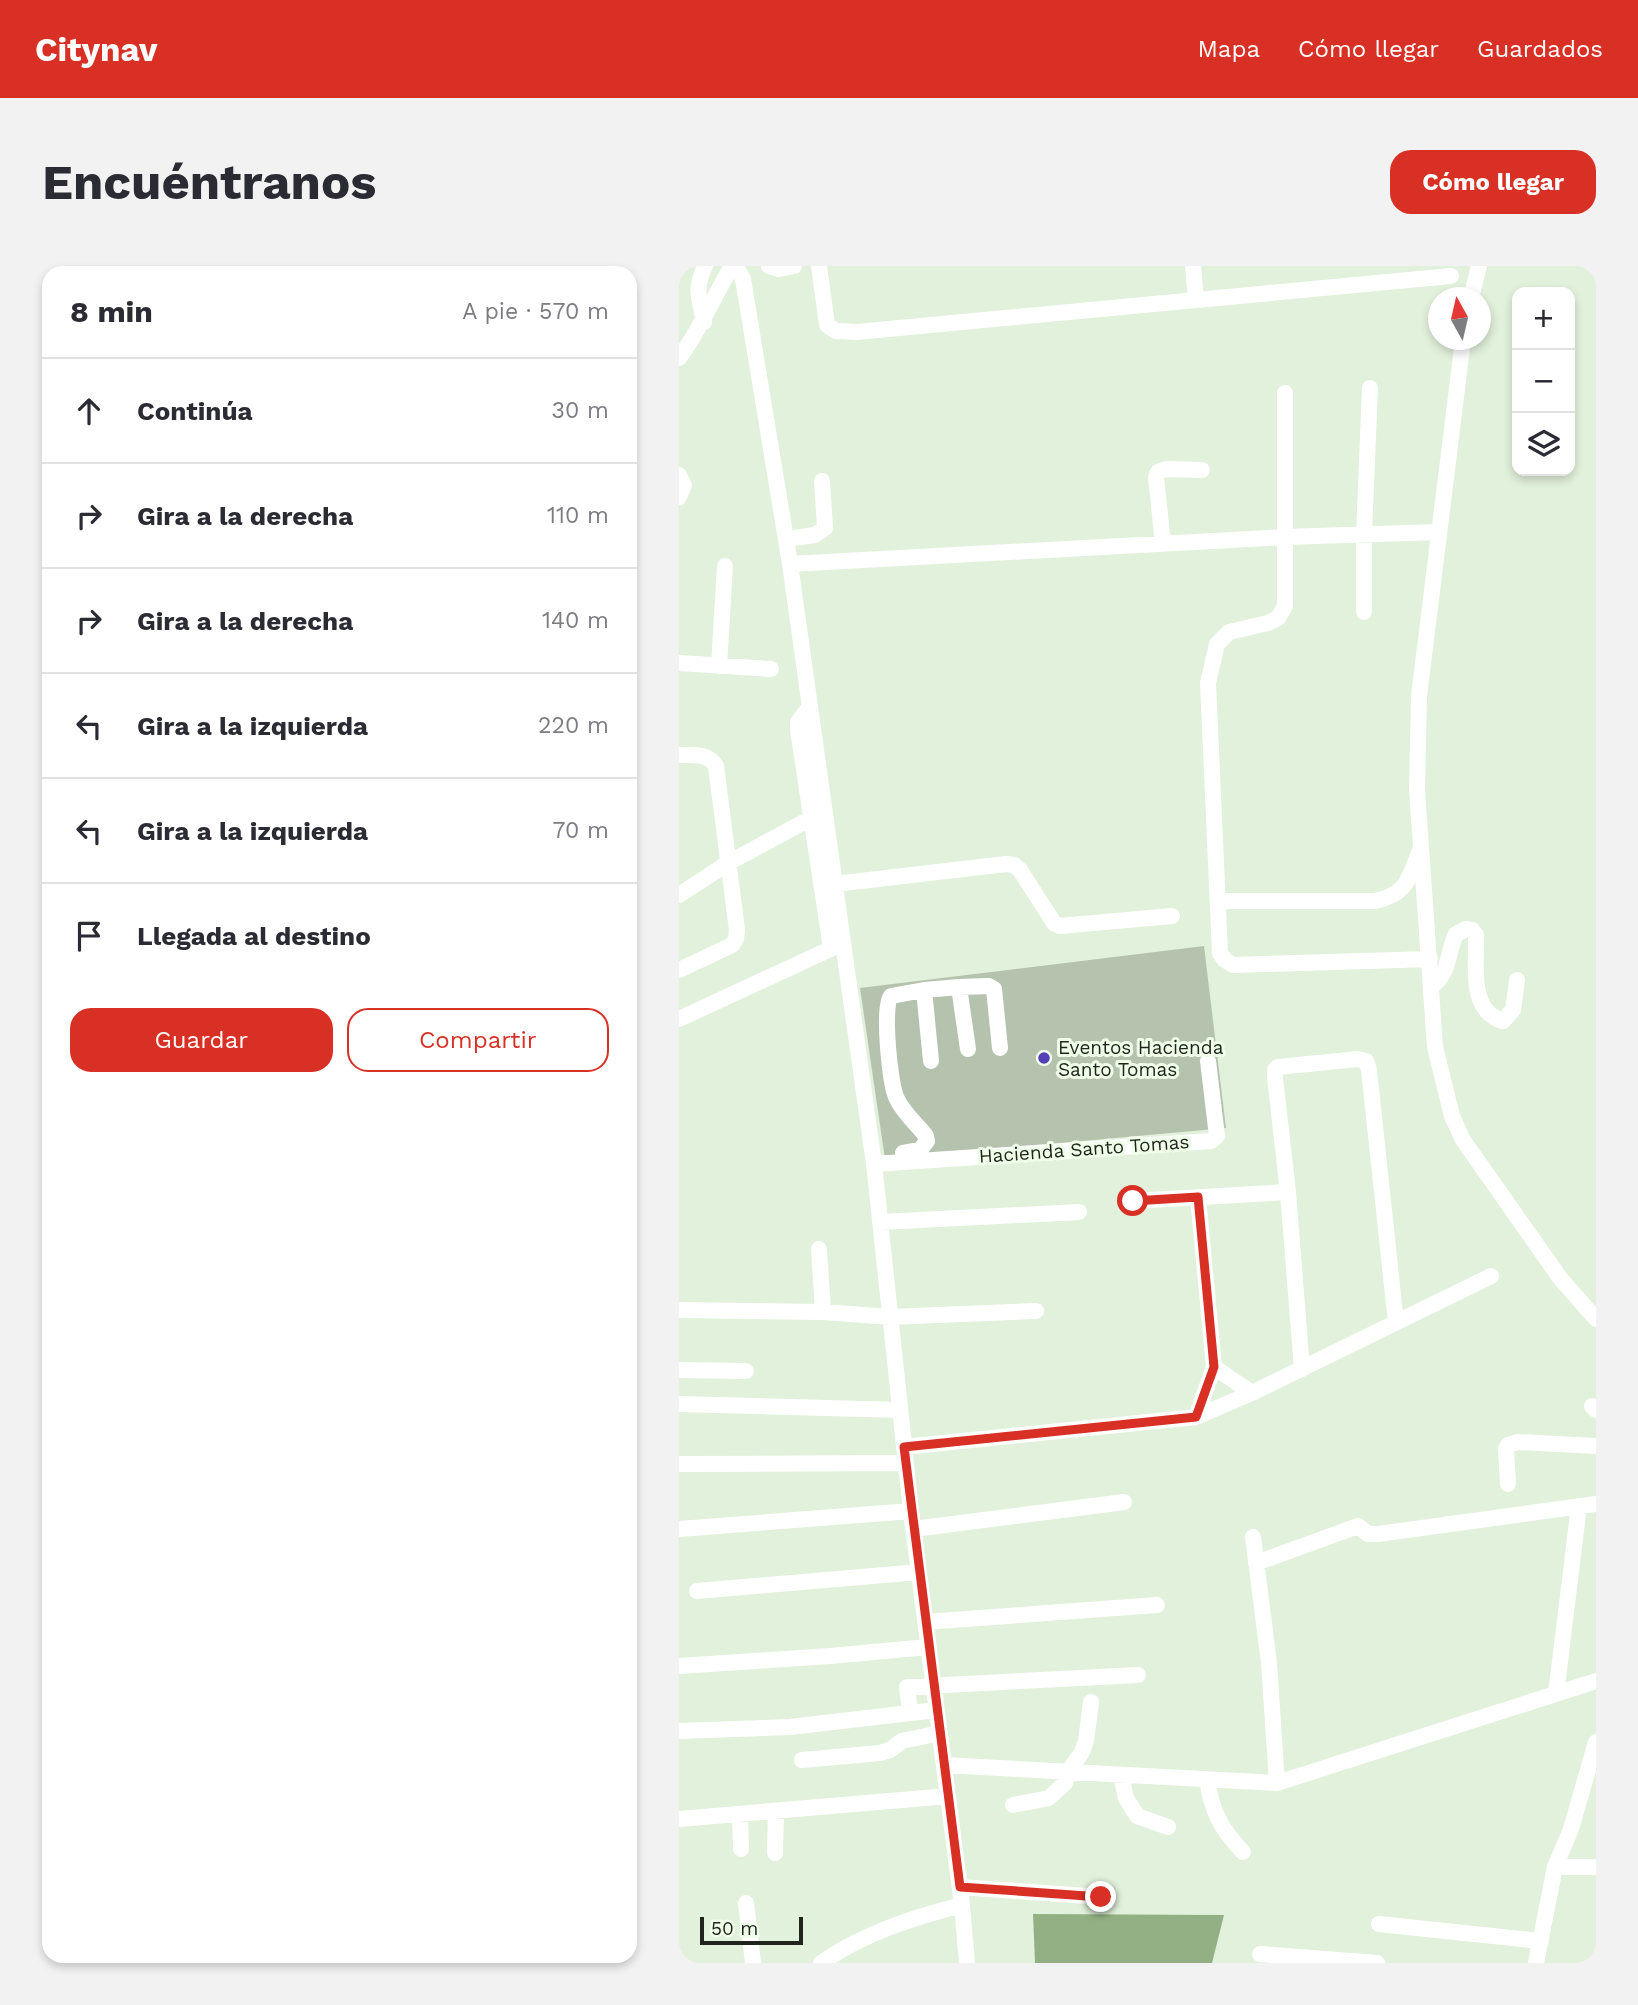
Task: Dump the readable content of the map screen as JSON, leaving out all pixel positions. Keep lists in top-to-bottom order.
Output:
{
  "streets": {
    "street": ["Hacienda Santo Tomas"]
  },
  "places": ["Eventos Hacienda Santo Tomas"],
  "scale_bar": "50 m",
  "north": "top",
  "page": {
    "header": "Citynav",
    "nav": ["Mapa", "Cómo llegar", "Guardados"],
    "buttons": [
      "Cómo llegar",
      ["Guardar", "Compartir"]
    ],
    "title": "Encuéntranos",
    "heading": ["8 min", "A pie · 570 m"],
    "map_buttons": ["+", "−"],
    "list": [
      ["Continúa", "30 m"],
      ["Gira a la derecha", "110 m"],
      ["Gira a la derecha", "140 m"],
      ["Gira a la izquierda", "220 m"],
      ["Gira a la izquierda", "70 m"],
      "Llegada al destino"
    ],
    "scale": "50 m"
  }
}
